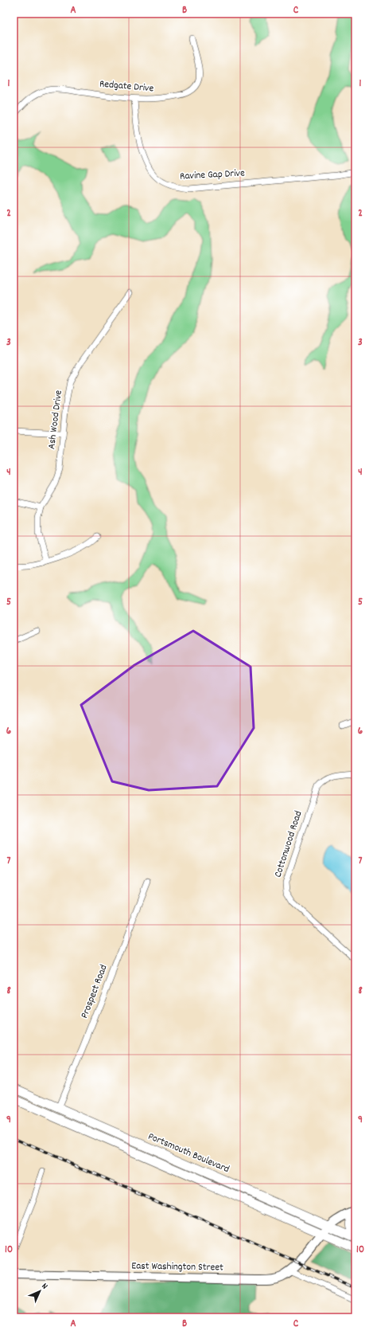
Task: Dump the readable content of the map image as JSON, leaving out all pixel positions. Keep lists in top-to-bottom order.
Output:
{
  "streets": {
    "main road": ["Portsmouth Boulevard", "East Washington Street"],
    "street": [
      "Redgate Drive",
      "Ravine Gap Drive",
      "Ash Wood Drive",
      "Cottonwood Road",
      "Prospect Road"
    ]
  },
  "crossings": [
    ["Redgate Drive", "Ravine Gap Drive"],
    ["Prospect Road", "Portsmouth Boulevard"],
    ["Portsmouth Boulevard", "East Washington Street"]
  ],
  "north": "top right",
  "grid": {
    "columns": ["A", "B", "C"],
    "rows": [
      "1",
      "2",
      "3",
      "4",
      "5",
      "6",
      "7",
      "8",
      "9",
      "10"
    ]
  }
}
